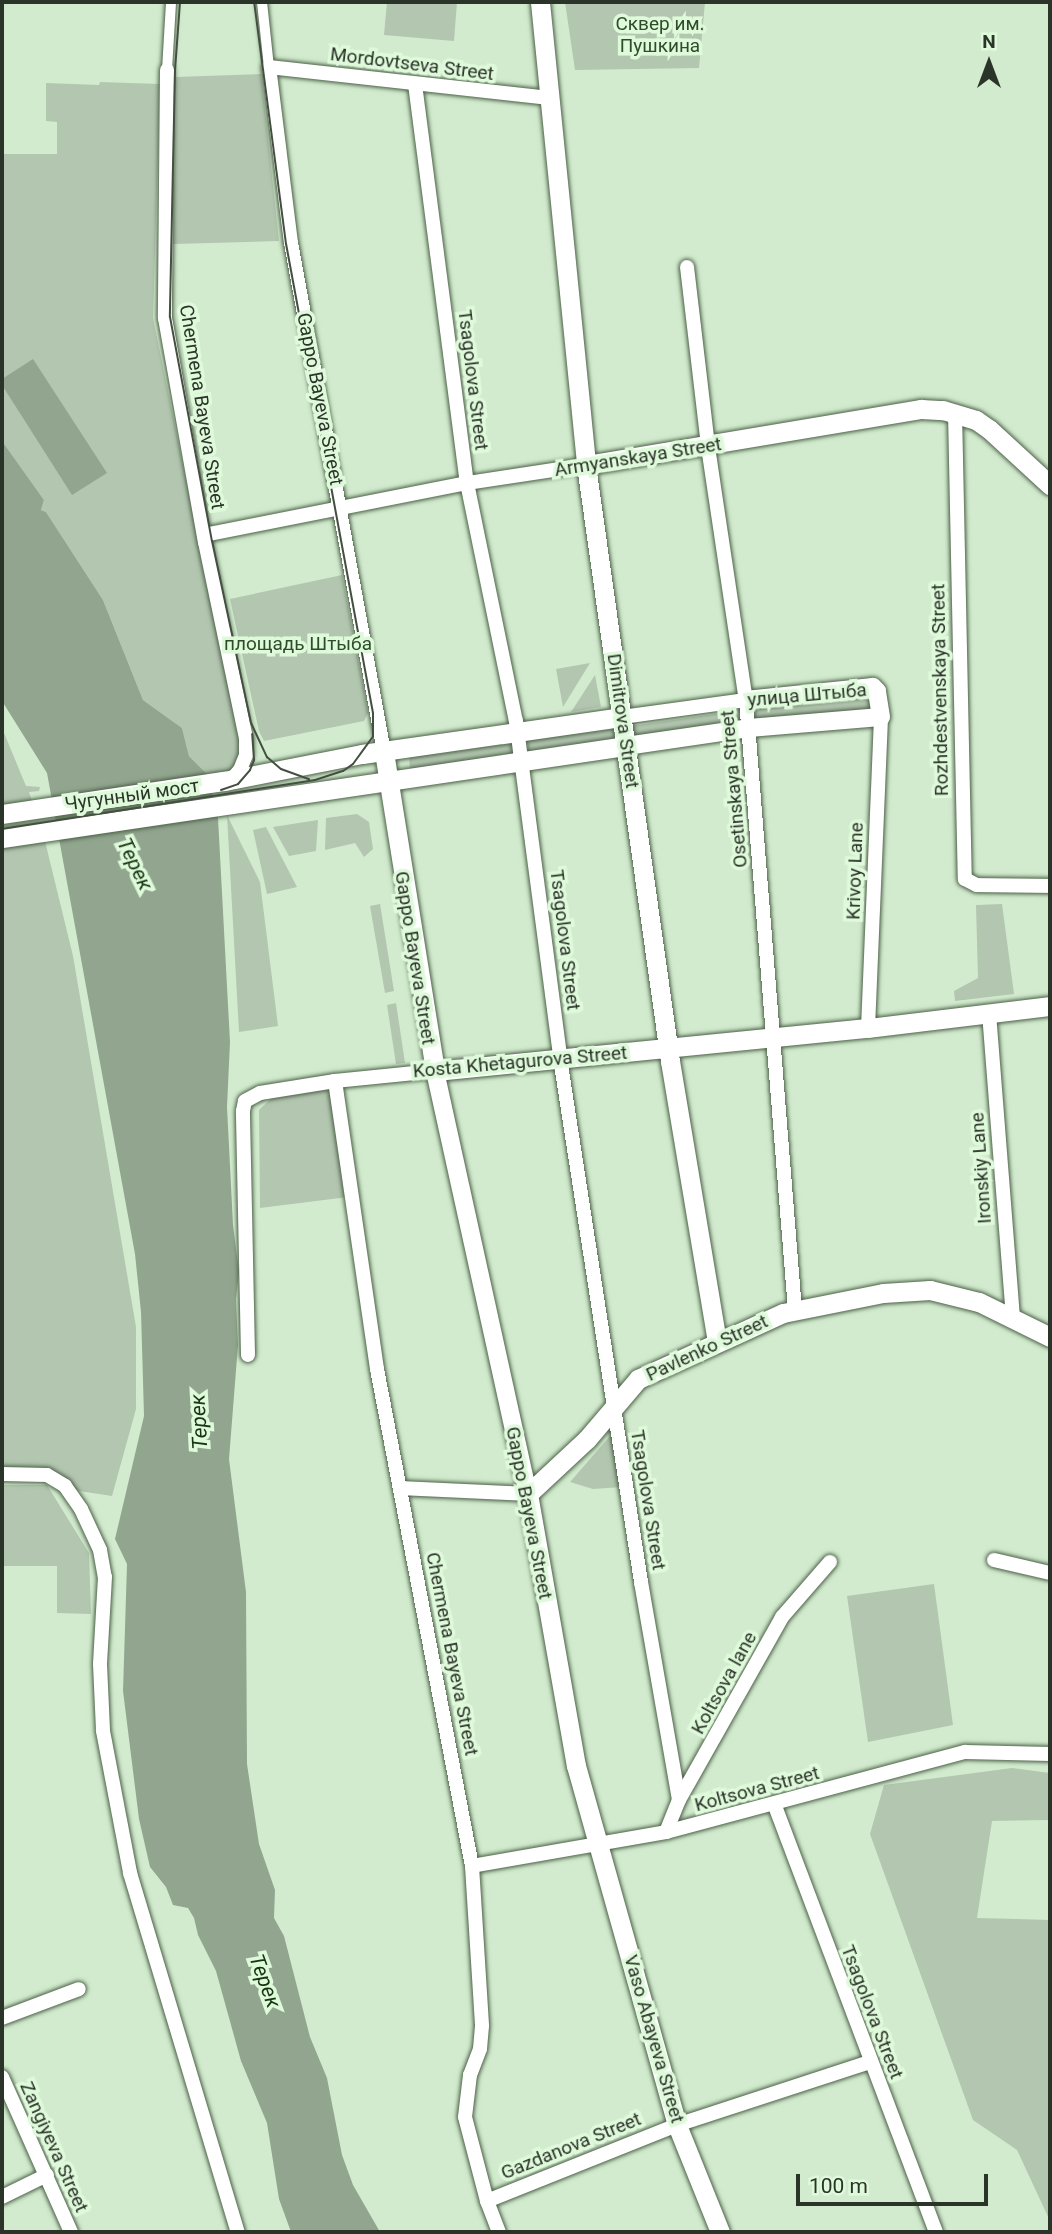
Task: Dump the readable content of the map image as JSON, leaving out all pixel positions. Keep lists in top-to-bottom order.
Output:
{
  "streets": {
    "main road": [
      "Gappo Bayeva Street",
      "Armyanskaya Street",
      "улица Штыба",
      "Dimitrova Street",
      "Чугунный мост",
      "Kosta Khetagurova Street",
      "Pavlenko Street",
      "Vaso Abayeva Street"
    ],
    "street": [
      "Mordovtseva Street",
      "Tsagolova Street",
      "Chermena Bayeva Street",
      "Rozhdestvenskaya Street",
      "Osetinskaya Street",
      "Krivoy Lane",
      "Ironskiy Lane",
      "Koltsova lane",
      "Koltsova Street",
      "Gazdanova Street",
      "Zangiyeva Street"
    ]
  },
  "crossings": [
    ["Mordovtseva Street", "Tsagolova Street"],
    ["Mordovtseva Street", "Gappo Bayeva Street"],
    ["Mordovtseva Street", "Dimitrova Street"],
    ["Tsagolova Street", "Armyanskaya Street"],
    ["Tsagolova Street", "улица Штыба"],
    ["Tsagolova Street", "Kosta Khetagurova Street"],
    ["Tsagolova Street", "Pavlenko Street"],
    ["Tsagolova Street", "Koltsova lane"],
    ["Tsagolova Street", "Koltsova Street"],
    ["Tsagolova Street", "Gazdanova Street"],
    ["Gappo Bayeva Street", "Armyanskaya Street"],
    ["Gappo Bayeva Street", "улица Штыба"],
    ["Gappo Bayeva Street", "Чугунный мост"],
    ["Gappo Bayeva Street", "Kosta Khetagurova Street"],
    ["Gappo Bayeva Street", "Pavlenko Street"],
    ["Gappo Bayeva Street", "Koltsova Street"],
    ["Gappo Bayeva Street", "Vaso Abayeva Street"],
    ["Chermena Bayeva Street", "Armyanskaya Street"],
    ["Chermena Bayeva Street", "Чугунный мост"],
    ["Chermena Bayeva Street", "Kosta Khetagurova Street"],
    ["Chermena Bayeva Street", "Koltsova Street"],
    ["Chermena Bayeva Street", "Gazdanova Street"],
    ["Armyanskaya Street", "Rozhdestvenskaya Street"],
    ["Armyanskaya Street", "Dimitrova Street"],
    ["Armyanskaya Street", "Osetinskaya Street"],
    ["улица Штыба", "Dimitrova Street"],
    ["улица Штыба", "Osetinskaya Street"],
    ["улица Штыба", "Чугунный мост"],
    ["улица Штыба", "Krivoy Lane"],
    ["Dimitrova Street", "Kosta Khetagurova Street"],
    ["Dimitrova Street", "Pavlenko Street"],
    ["Osetinskaya Street", "Kosta Khetagurova Street"],
    ["Osetinskaya Street", "Pavlenko Street"],
    ["Krivoy Lane", "Kosta Khetagurova Street"],
    ["Kosta Khetagurova Street", "Ironskiy Lane"],
    ["Ironskiy Lane", "Pavlenko Street"],
    ["Koltsova lane", "Koltsova Street"],
    ["Koltsova Street", "Vaso Abayeva Street"],
    ["Vaso Abayeva Street", "Gazdanova Street"]
  ],
  "water": ["Терек"],
  "parks": ["Сквер им. Пушкина", "площадь Штыба"],
  "scale_bar": "100 m",
  "north": "top"
}
